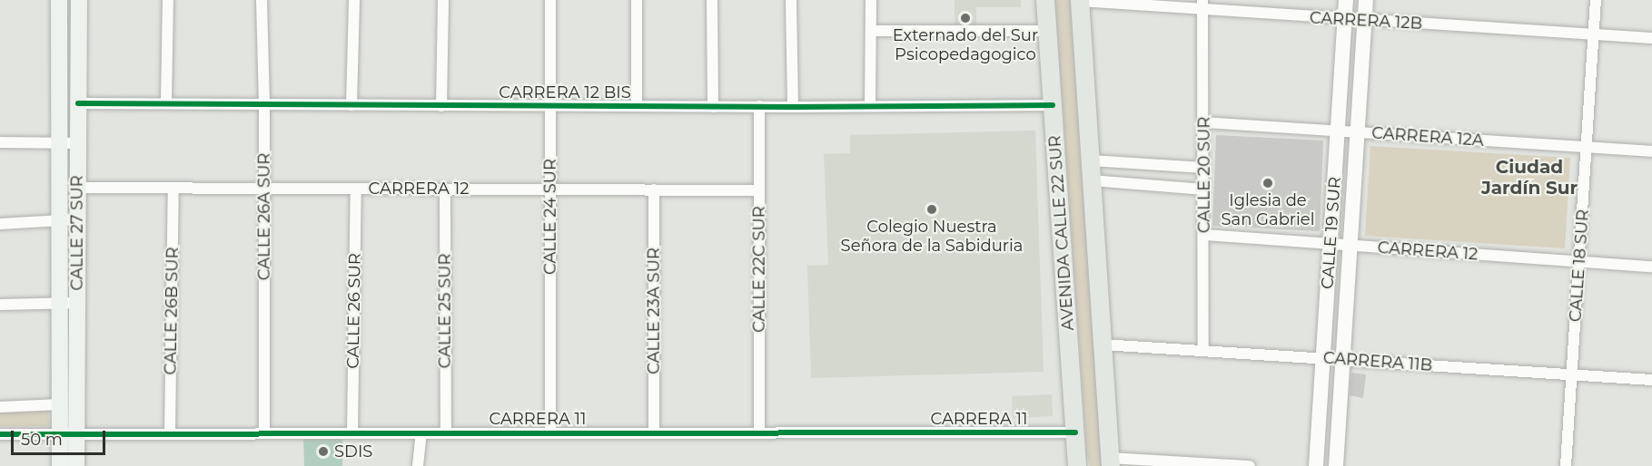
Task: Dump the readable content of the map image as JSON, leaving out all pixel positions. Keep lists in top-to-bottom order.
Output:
{
  "streets": {
    "main road": ["CALLE 27 SUR", "AVENIDA CALLE 22 SUR"],
    "street": [
      "CARRERA 12B",
      "CARRERA 12 BIS",
      "CARRERA 12A",
      "CALLE 20 SUR",
      "CARRERA 12",
      "CALLE 26A SUR",
      "CALLE 24 SUR",
      "CALLE 19 SUR",
      "CALLE 18 SUR",
      "CALLE 22C SUR",
      "CALLE 26B SUR",
      "CALLE 26 SUR",
      "CALLE 25 SUR",
      "CALLE 23A SUR",
      "CARRERA 11B",
      "CARRERA 11"
    ]
  },
  "crossings": [
    ["CARRERA 12B", "CALLE 20 SUR"],
    ["CARRERA 12B", "AVENIDA CALLE 22 SUR"],
    ["CARRERA 12B", "CALLE 19 SUR"],
    ["CARRERA 12B", "CALLE 18 SUR"],
    ["CARRERA 12 BIS", "CALLE 26A SUR"],
    ["CARRERA 12 BIS", "CALLE 24 SUR"],
    ["CARRERA 12 BIS", "CALLE 27 SUR"],
    ["CARRERA 12 BIS", "AVENIDA CALLE 22 SUR"],
    ["CARRERA 12 BIS", "CALLE 22C SUR"],
    ["CARRERA 12A", "CALLE 20 SUR"],
    ["CARRERA 12A", "CALLE 19 SUR"],
    ["CARRERA 12A", "CALLE 18 SUR"],
    ["CALLE 20 SUR", "CARRERA 12"],
    ["CALLE 20 SUR", "CARRERA 11B"],
    ["CARRERA 12", "CALLE 26A SUR"],
    ["CARRERA 12", "CALLE 24 SUR"],
    ["CARRERA 12", "CALLE 27 SUR"],
    ["CARRERA 12", "CALLE 19 SUR"],
    ["CARRERA 12", "CALLE 18 SUR"],
    ["CARRERA 12", "CALLE 22C SUR"],
    ["CARRERA 12", "CALLE 26B SUR"],
    ["CARRERA 12", "CALLE 26 SUR"],
    ["CARRERA 12", "CALLE 25 SUR"],
    ["CARRERA 12", "CALLE 23A SUR"],
    ["CALLE 26A SUR", "CARRERA 11"],
    ["CALLE 24 SUR", "CARRERA 11"],
    ["CALLE 27 SUR", "CARRERA 11"],
    ["AVENIDA CALLE 22 SUR", "CARRERA 11B"],
    ["AVENIDA CALLE 22 SUR", "CARRERA 11"],
    ["CALLE 19 SUR", "CARRERA 11B"],
    ["CALLE 18 SUR", "CARRERA 11B"],
    ["CALLE 22C SUR", "CARRERA 11"],
    ["CALLE 26B SUR", "CARRERA 11"],
    ["CALLE 26 SUR", "CARRERA 11"],
    ["CALLE 25 SUR", "CARRERA 11"],
    ["CALLE 23A SUR", "CARRERA 11"]
  ],
  "districts": ["Ciudad Jardín Sur"],
  "places": [
    "Externado del Sur Psicopedagogico",
    "Iglesia de San Gabriel",
    "Colegio Nuestra Señora de la Sabiduria",
    "SDIS"
  ],
  "scale_bar": "50 m"
}
